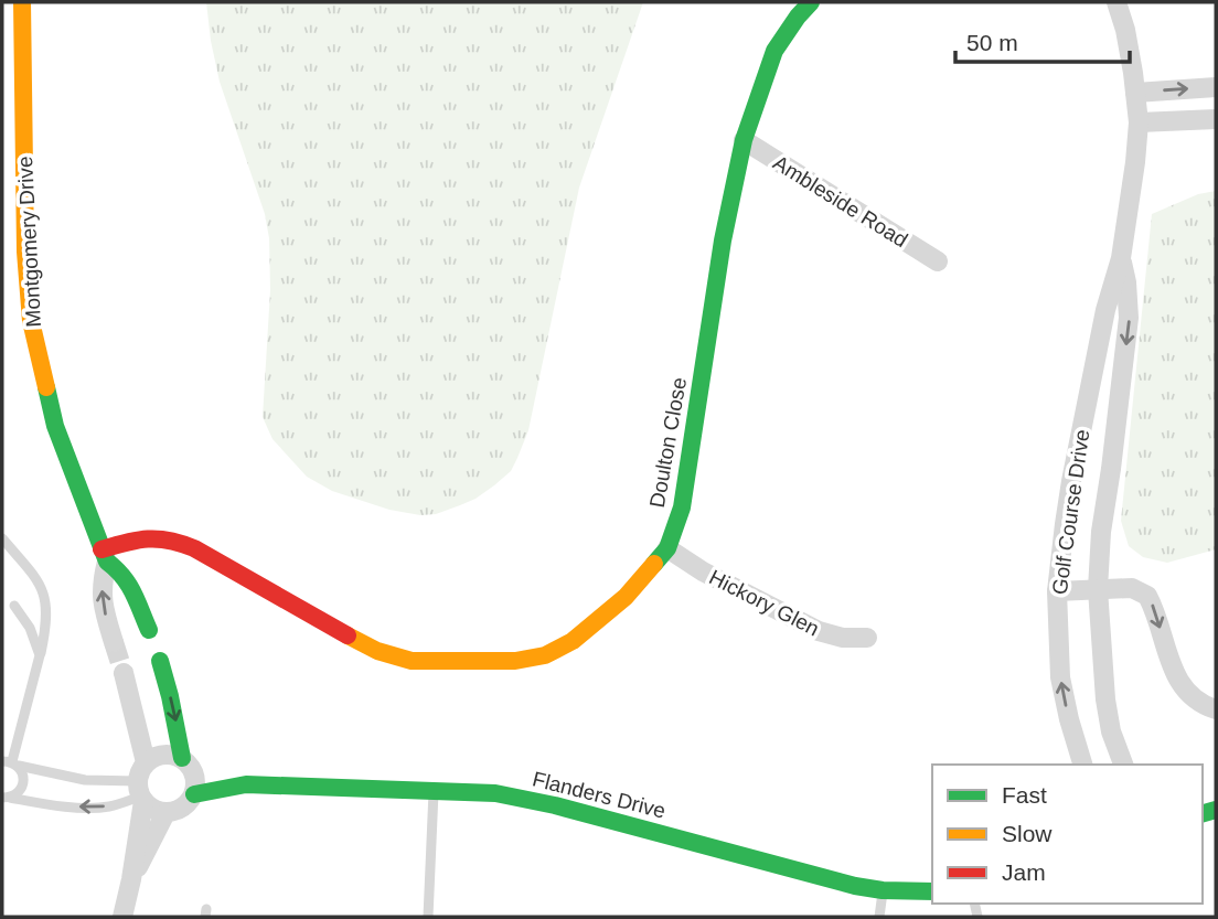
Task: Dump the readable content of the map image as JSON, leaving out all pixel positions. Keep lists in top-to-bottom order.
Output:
{
  "streets": {
    "street": [
      "Ambleside Road",
      "Montgomery Drive",
      "Doulton Close",
      "Golf Course Drive",
      "Hickory Glen",
      "Flanders Drive"
    ]
  },
  "crossings": [
    ["Ambleside Road", "Doulton Close"],
    ["Montgomery Drive", "Doulton Close"],
    ["Doulton Close", "Hickory Glen"]
  ],
  "legend": ["Fast", "Slow", "Jam"],
  "scale_bar": "50 m"
}
